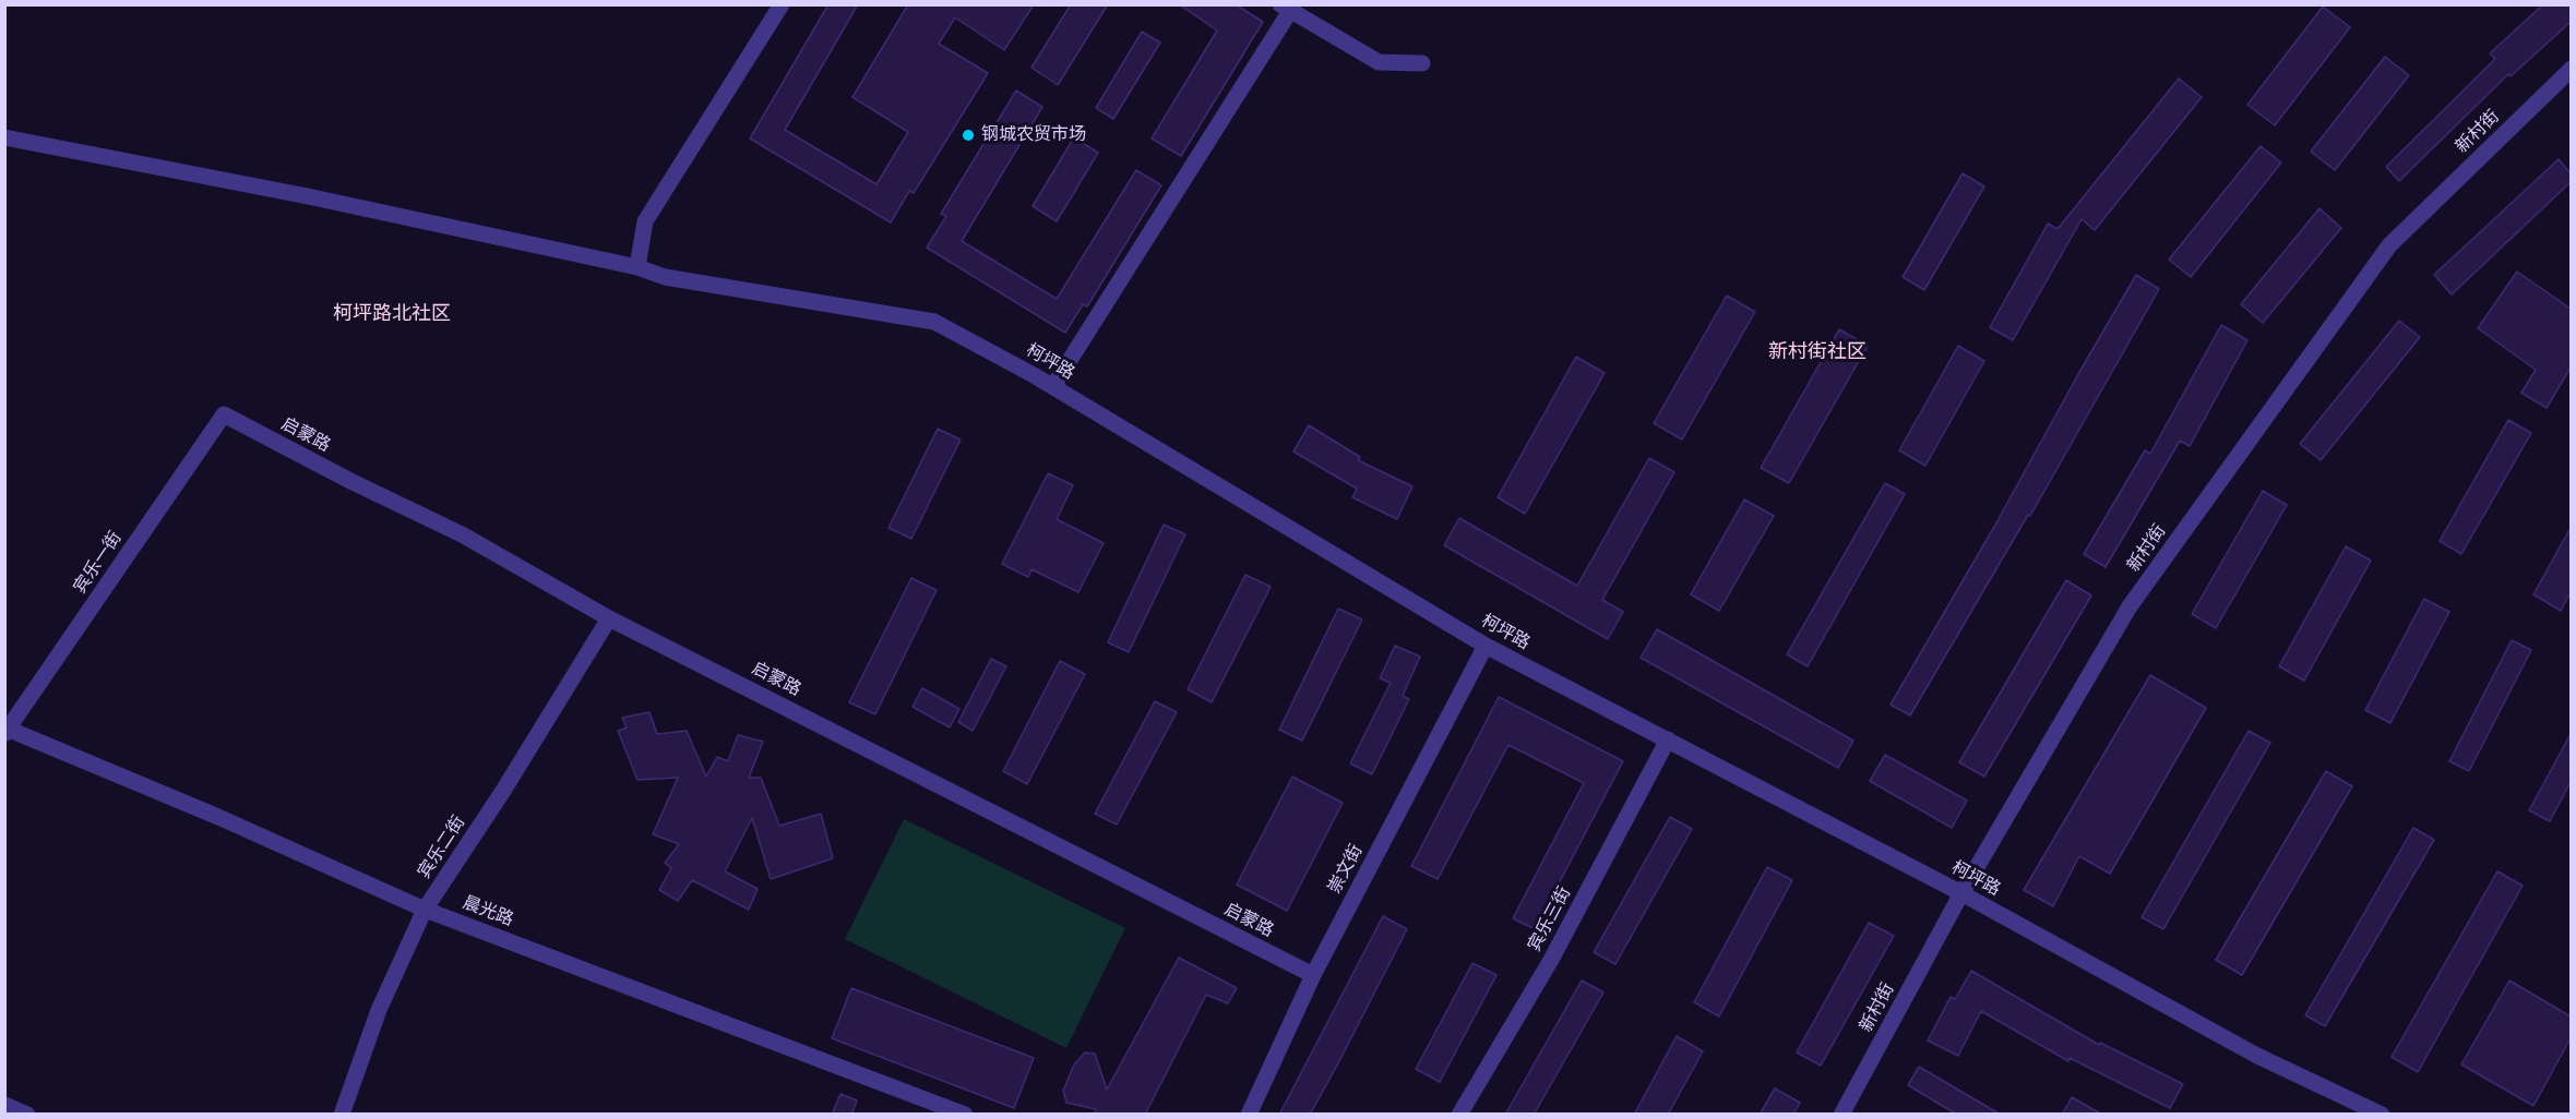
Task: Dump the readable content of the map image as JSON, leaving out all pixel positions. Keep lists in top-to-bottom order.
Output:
{
  "streets": {
    "street": [
      "新村街",
      "柯坪路",
      "启蒙路",
      "宾乐一街",
      "宾乐二街",
      "崇文街",
      "晨光路",
      "宾乐三街"
    ]
  },
  "crossings": [
    ["新村街", "柯坪路"],
    ["柯坪路", "崇文街"],
    ["柯坪路", "宾乐三街"],
    ["启蒙路", "宾乐一街"],
    ["启蒙路", "宾乐二街"],
    ["启蒙路", "崇文街"],
    ["宾乐一街", "晨光路"],
    ["宾乐二街", "晨光路"]
  ],
  "districts": ["柯坪路北社区", "新村街社区"],
  "places": ["钢城农贸市场"]
}
